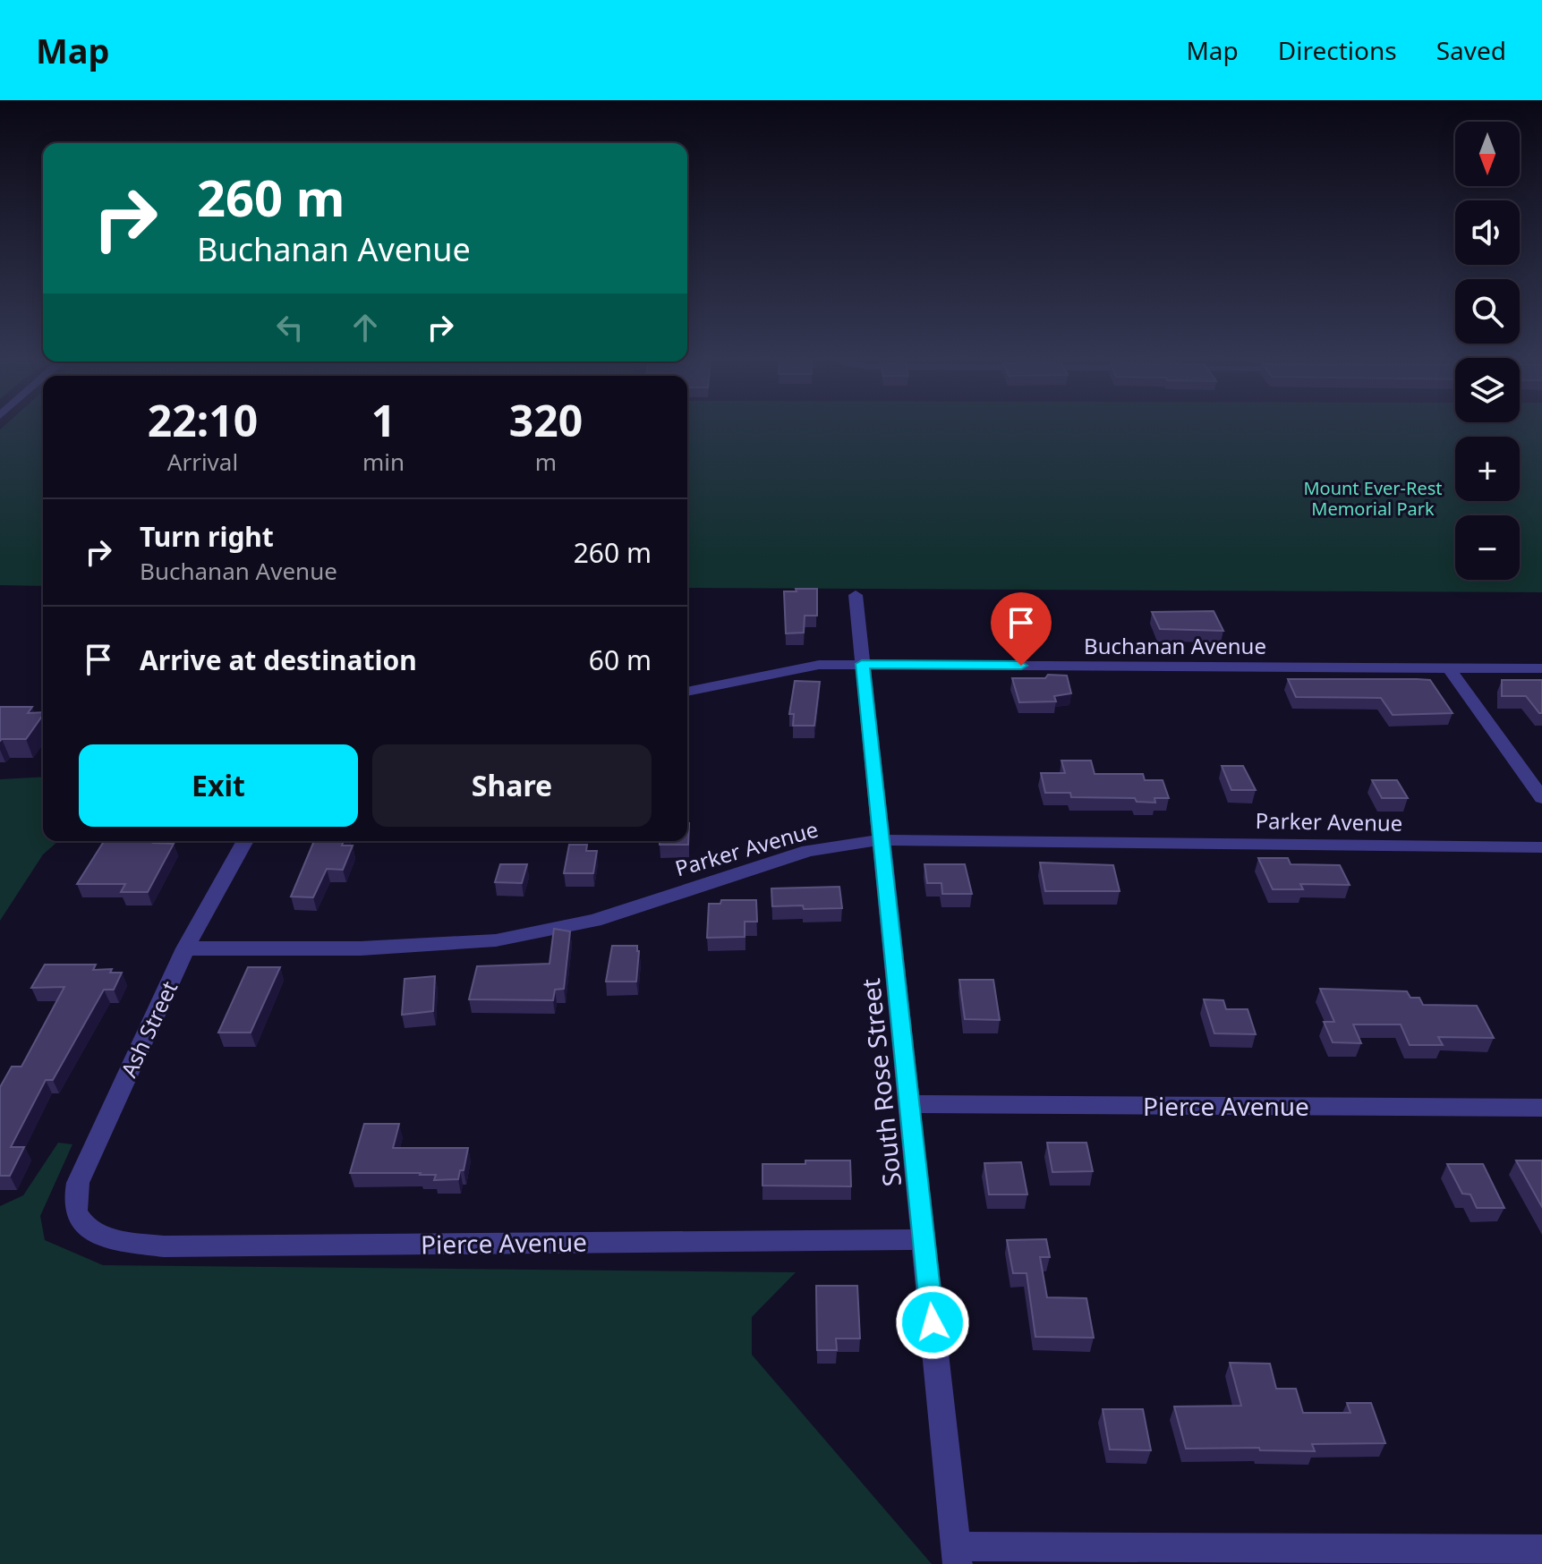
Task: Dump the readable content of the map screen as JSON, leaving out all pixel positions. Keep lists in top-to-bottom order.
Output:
{
  "streets": {
    "street": [
      "Buchanan Avenue",
      "Parker Avenue",
      "Ash Street",
      "South Rose Street",
      "Pierce Avenue"
    ]
  },
  "crossings": [
    ["Buchanan Avenue", "South Rose Street"],
    ["Parker Avenue", "Ash Street"],
    ["Parker Avenue", "South Rose Street"],
    ["Ash Street", "Pierce Avenue"],
    ["South Rose Street", "Pierce Avenue"]
  ],
  "parks": ["Mount Ever-Rest Memorial Park"],
  "north": "bottom",
  "page": {
    "header": "Map",
    "nav": ["Map", "Directions", "Saved"],
    "map_buttons": ["+", "−"],
    "turn": ["260 m", "Buchanan Avenue"],
    "eta": [
      "22:10",
      "Arrival",
      "1",
      "min",
      "320",
      "m"
    ],
    "list": [
      {
        "name": "Turn right",
        "note": "Buchanan Avenue",
        "value": "260 m"
      },
      {
        "name": "Arrive at destination",
        "value": "60 m"
      }
    ],
    "buttons": ["Exit", "Share"]
  }
}
